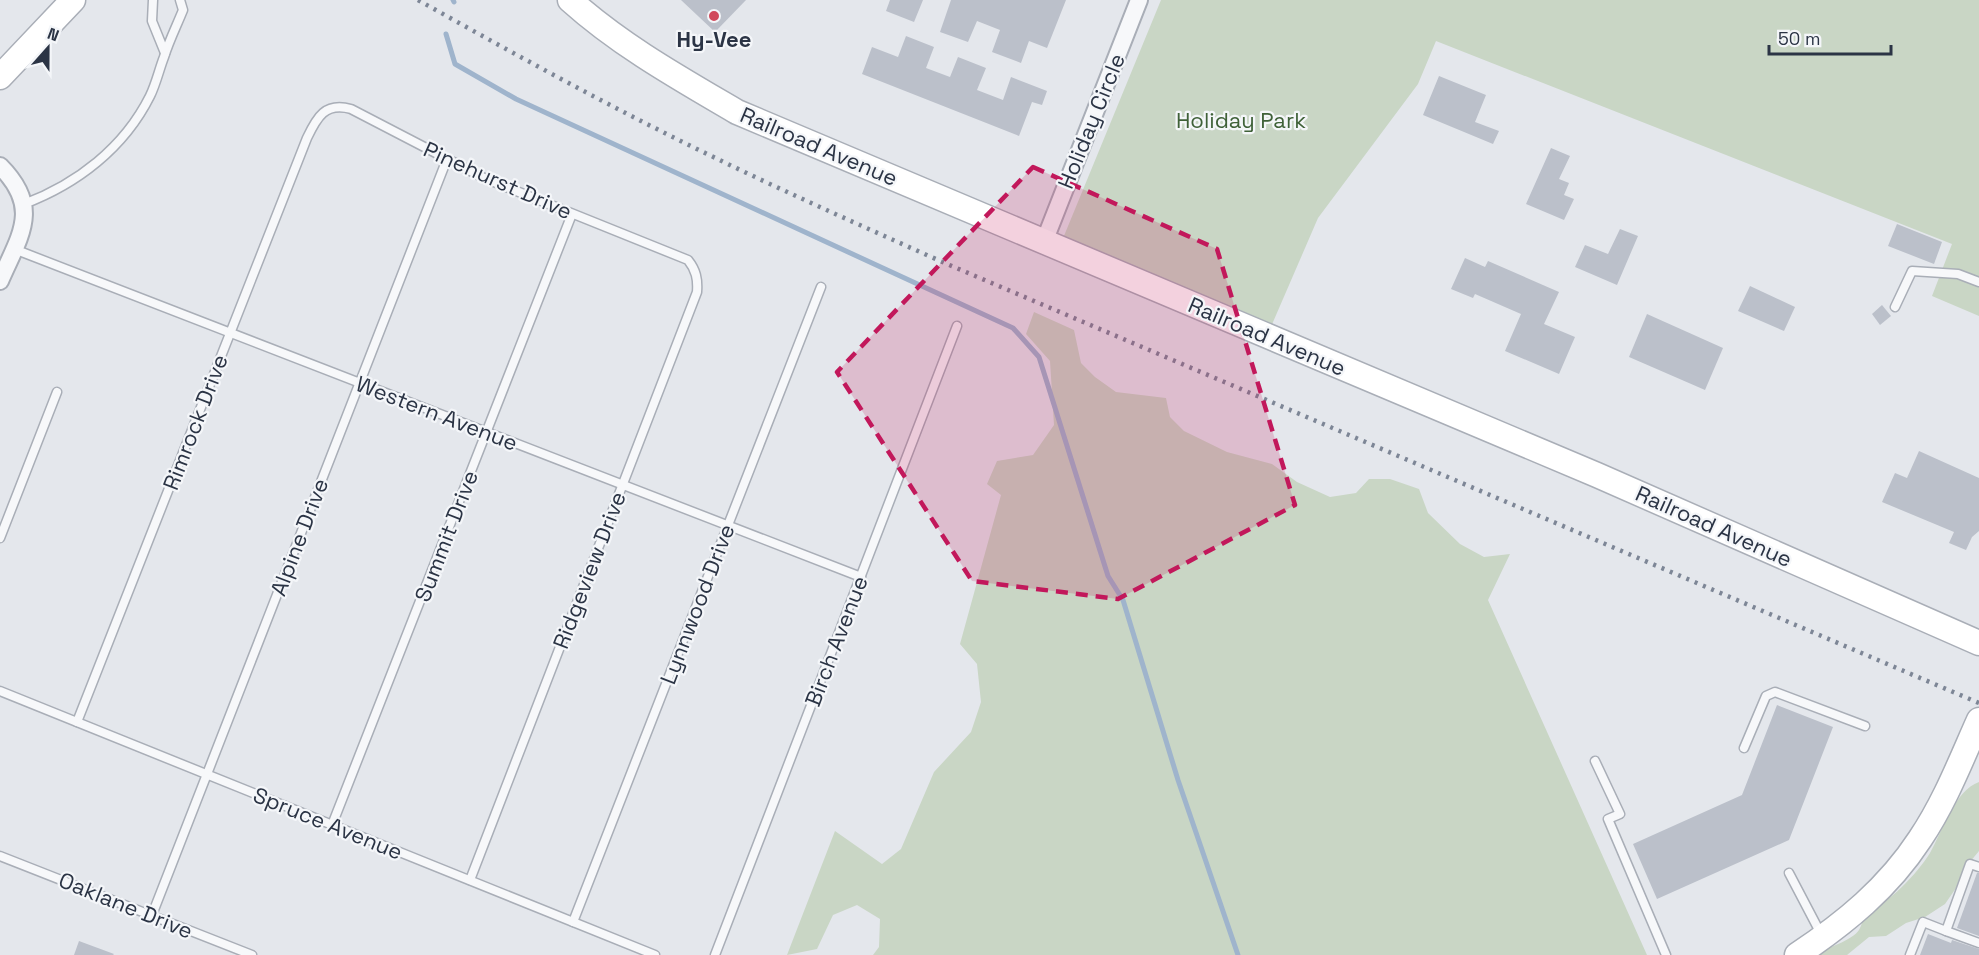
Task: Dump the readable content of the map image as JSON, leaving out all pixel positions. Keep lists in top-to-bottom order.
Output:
{
  "streets": {
    "main road": ["Railroad Avenue"],
    "street": ["Holiday Circle"],
    "lane": [
      "Pinehurst Drive",
      "Western Avenue",
      "Rimrock Drive",
      "Summit Drive",
      "Alpine Drive",
      "Ridgeview Drive",
      "Lynnwood Drive",
      "Birch Avenue",
      "Spruce Avenue",
      "Oaklane Drive"
    ]
  },
  "crossings": [
    ["Holiday Circle", "Railroad Avenue"],
    ["Pinehurst Drive", "Rimrock Drive"],
    ["Pinehurst Drive", "Summit Drive"],
    ["Pinehurst Drive", "Alpine Drive"],
    ["Pinehurst Drive", "Ridgeview Drive"],
    ["Western Avenue", "Rimrock Drive"],
    ["Western Avenue", "Summit Drive"],
    ["Western Avenue", "Alpine Drive"],
    ["Western Avenue", "Ridgeview Drive"],
    ["Western Avenue", "Lynnwood Drive"],
    ["Western Avenue", "Birch Avenue"],
    ["Rimrock Drive", "Spruce Avenue"],
    ["Summit Drive", "Spruce Avenue"],
    ["Alpine Drive", "Spruce Avenue"],
    ["Alpine Drive", "Oaklane Drive"],
    ["Ridgeview Drive", "Spruce Avenue"],
    ["Lynnwood Drive", "Spruce Avenue"]
  ],
  "parks": ["Holiday Park"],
  "places": ["Hy-Vee"],
  "scale_bar": "50 m",
  "north": "top"
}
